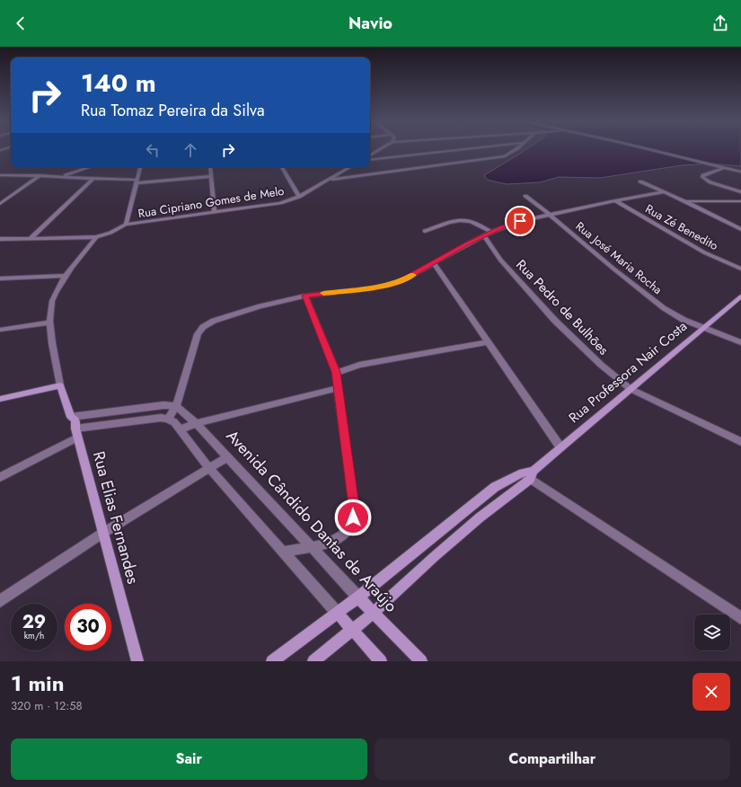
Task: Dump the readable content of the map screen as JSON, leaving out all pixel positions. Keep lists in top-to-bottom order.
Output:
{
  "streets": {
    "main road": ["Rua Professora Nair Costa", "Rua Elias Fernandes", "Avenida Cândido Dantas de Araújo"],
    "street": [
      "Rua Cipriano Gomes de Melo",
      "Rua Zé Benedito",
      "Rua José Maria Rocha",
      "Rua Pedro de Bulhões"
    ]
  },
  "crossings": [
    ["Rua José Maria Rocha", "Rua Professora Nair Costa"],
    ["Rua Pedro de Bulhões", "Rua Professora Nair Costa"],
    ["Rua Professora Nair Costa", "Avenida Cândido Dantas de Araújo"]
  ],
  "page": {
    "header": "Navio",
    "turn": ["140 m", "Rua Tomaz Pereira da Silva"],
    "speed": "29 km/h",
    "limit": "30",
    "heading": ["1 min", "320 m · 12:58"],
    "buttons": ["Sair", "Compartilhar"]
  }
}
